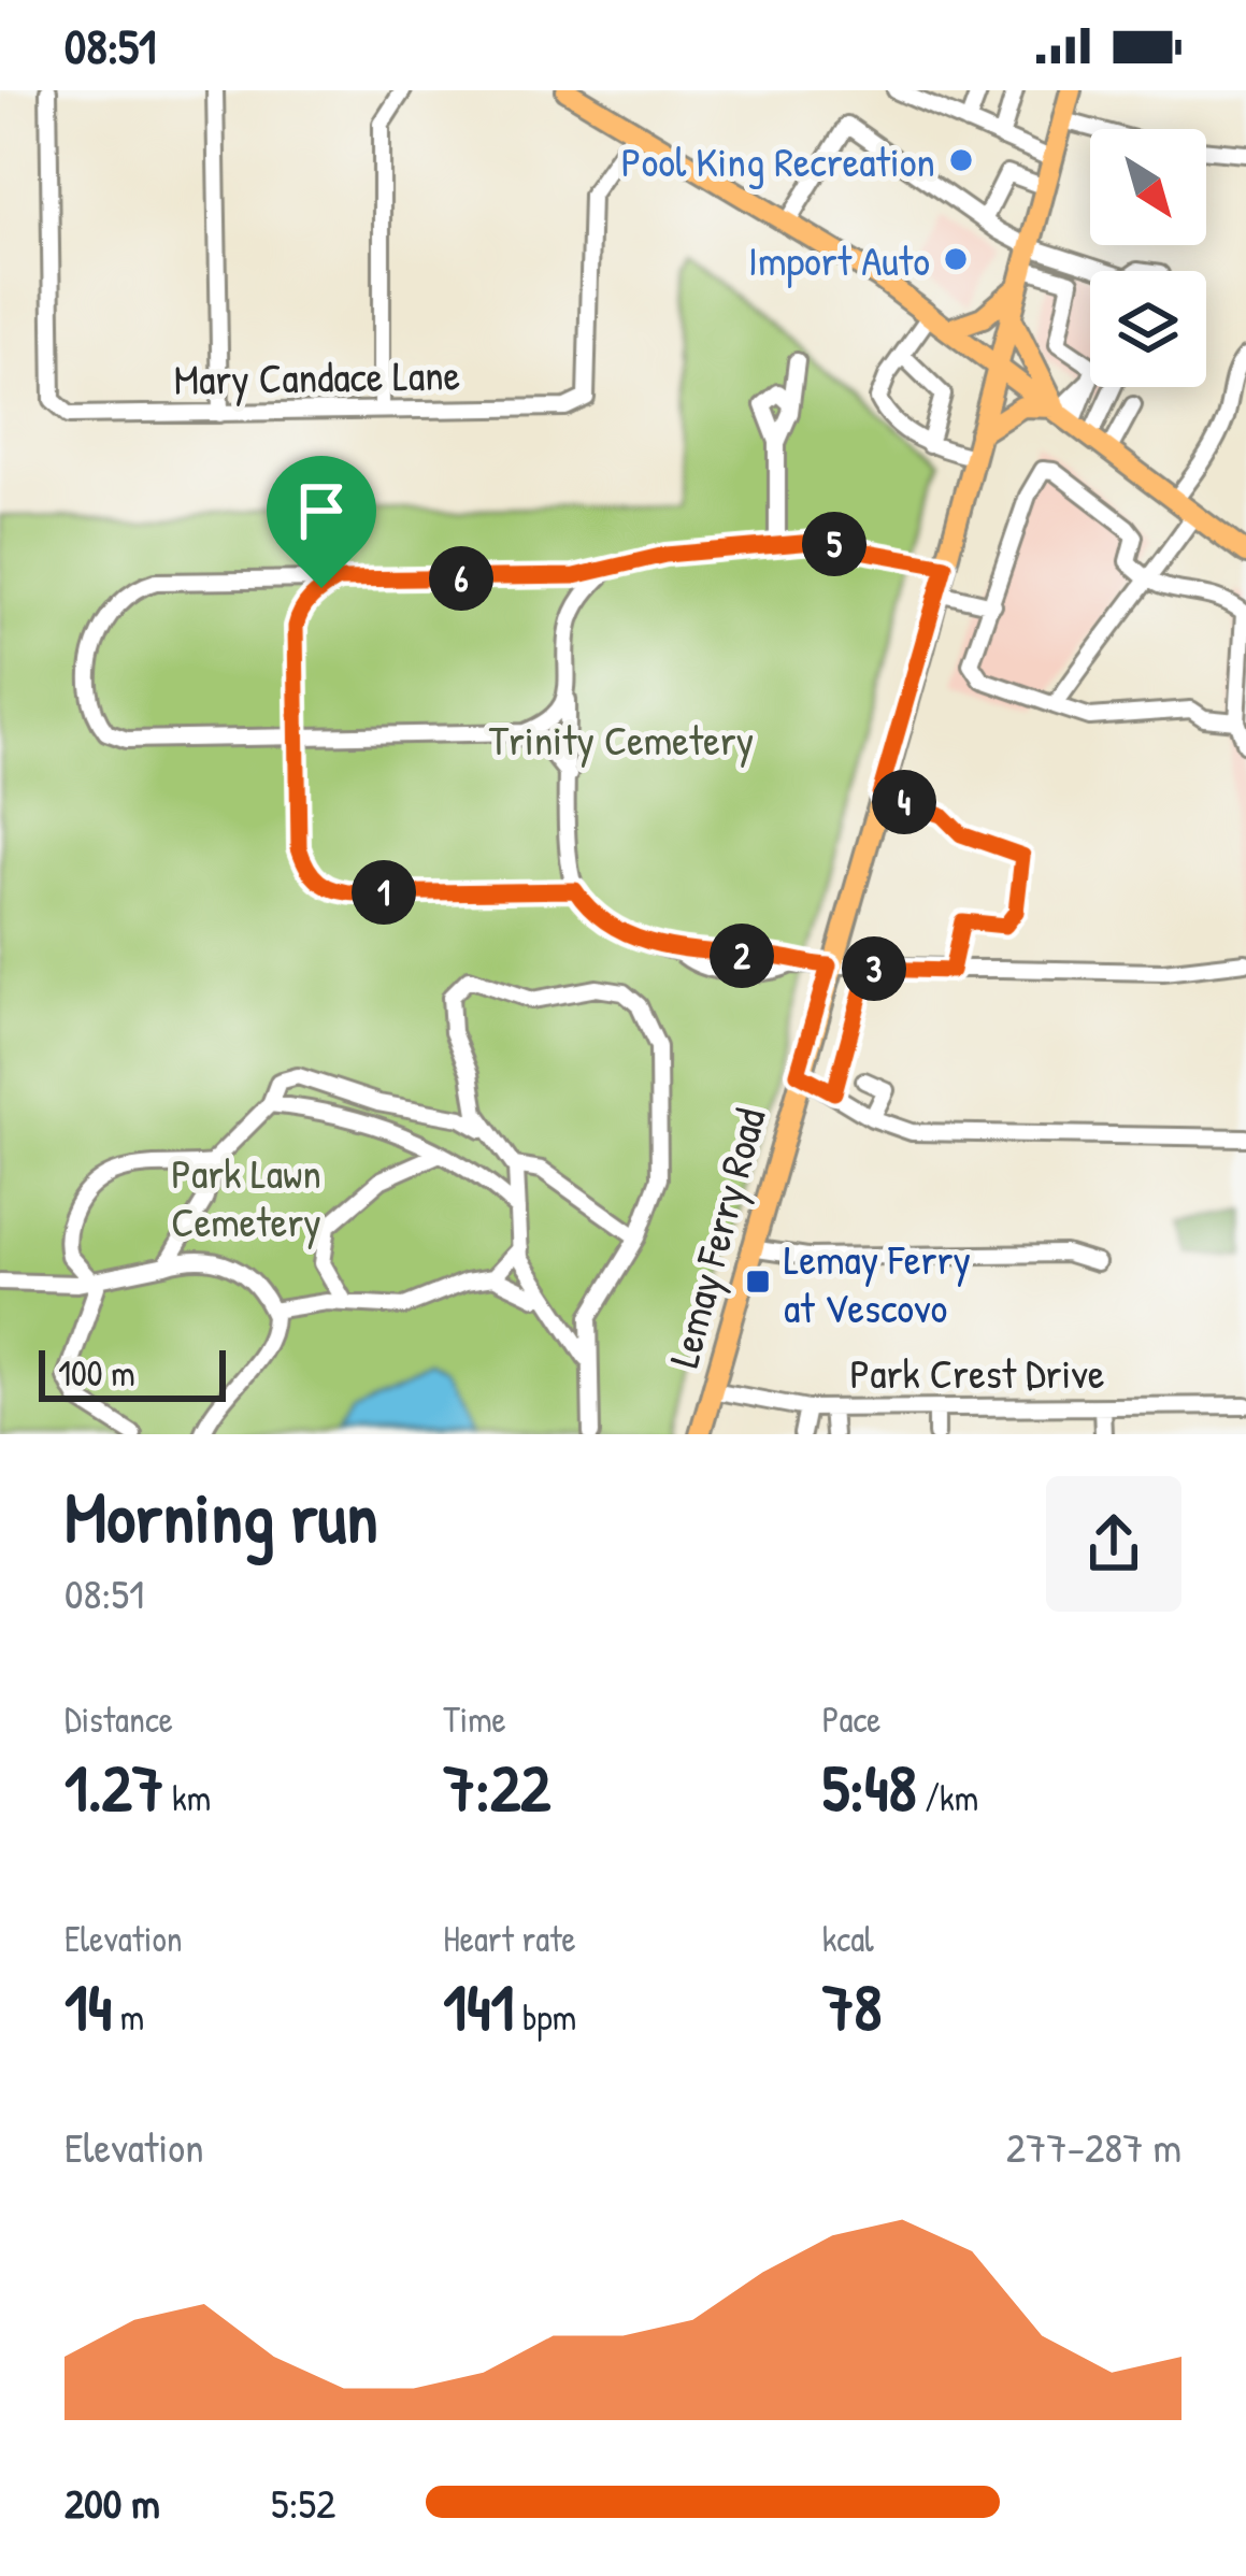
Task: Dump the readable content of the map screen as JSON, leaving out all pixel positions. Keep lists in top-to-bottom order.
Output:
{
  "streets": {
    "main road": ["Lemay Ferry Road"],
    "street": ["Mary Candace Lane", "Park Crest Drive"]
  },
  "crossings": [
    ["Lemay Ferry Road", "Park Crest Drive"]
  ],
  "parks": ["Trinity Cemetery", "Park Lawn Cemetery"],
  "places": {
    "other": ["Pool King Recreation", "Import Auto"],
    "transit": ["Lemay Ferry at Vescovo"]
  },
  "scale_bar": "100 m",
  "north": "bottom right",
  "page": {
    "status": "08:51",
    "pins": [
      "5",
      "6",
      "4",
      "1",
      "2",
      "3"
    ],
    "scale": "100 m",
    "heading": ["Morning run", "08:51"],
    "stats": [
      ["Distance", "1.27 km"],
      ["Time", "7:22"],
      ["Pace", "5:48 /km"],
      ["Elevation", "14 m"],
      ["Heart rate", "141 bpm"],
      ["kcal", "78"]
    ],
    "chart": ["Elevation", "277–287 m"],
    "list": [
      {
        "name": "200 m",
        "note": "5:52"
      }
    ]
  }
}
